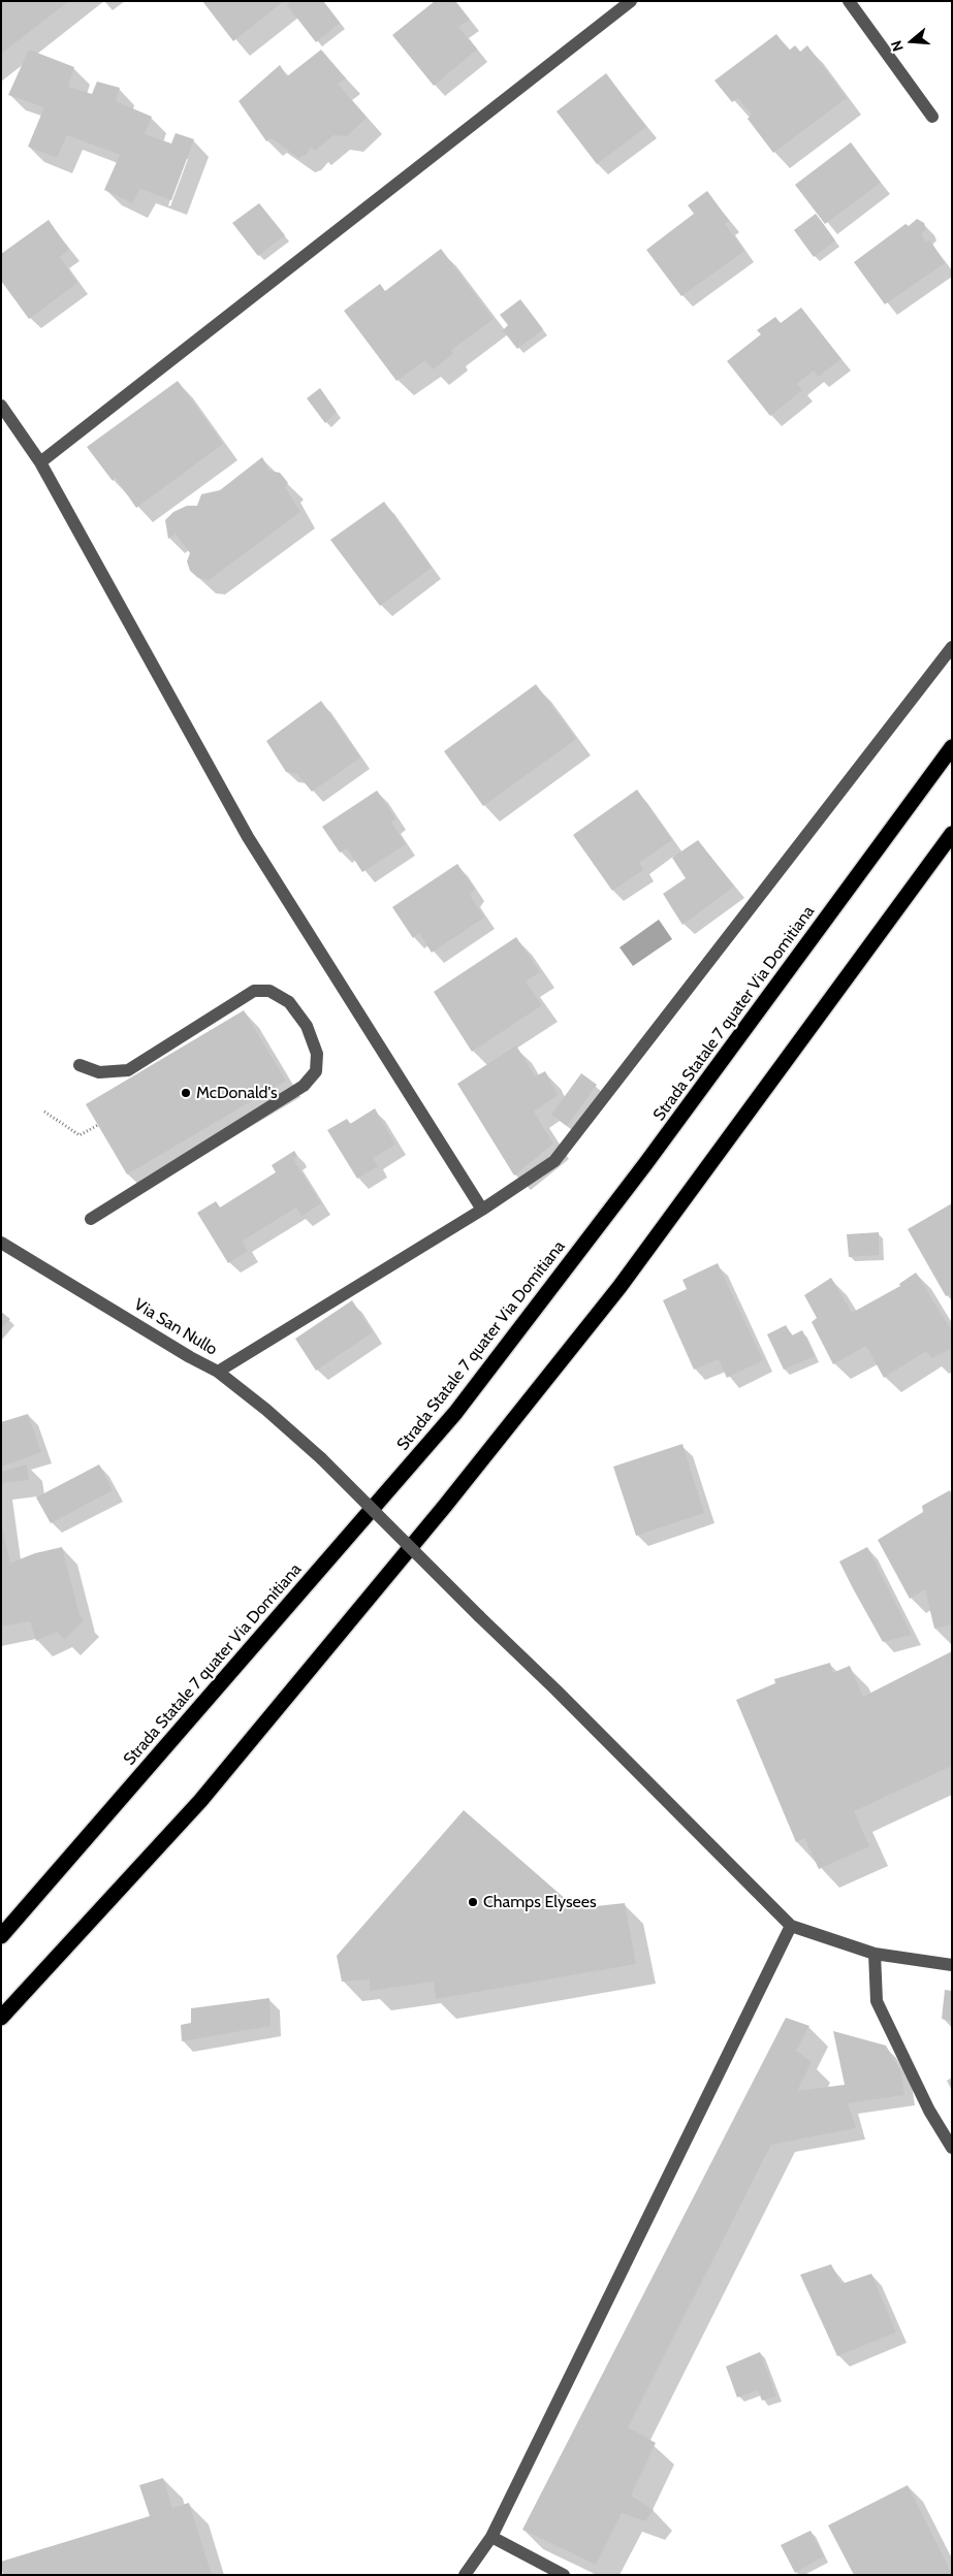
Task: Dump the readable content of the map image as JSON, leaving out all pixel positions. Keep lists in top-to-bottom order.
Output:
{
  "streets": {
    "highway": ["Strada Statale 7 quater Via Domitiana"],
    "street": ["Via San Nullo"]
  },
  "places": ["McDonald's", "Champs Elysees"],
  "north": "left"
}
